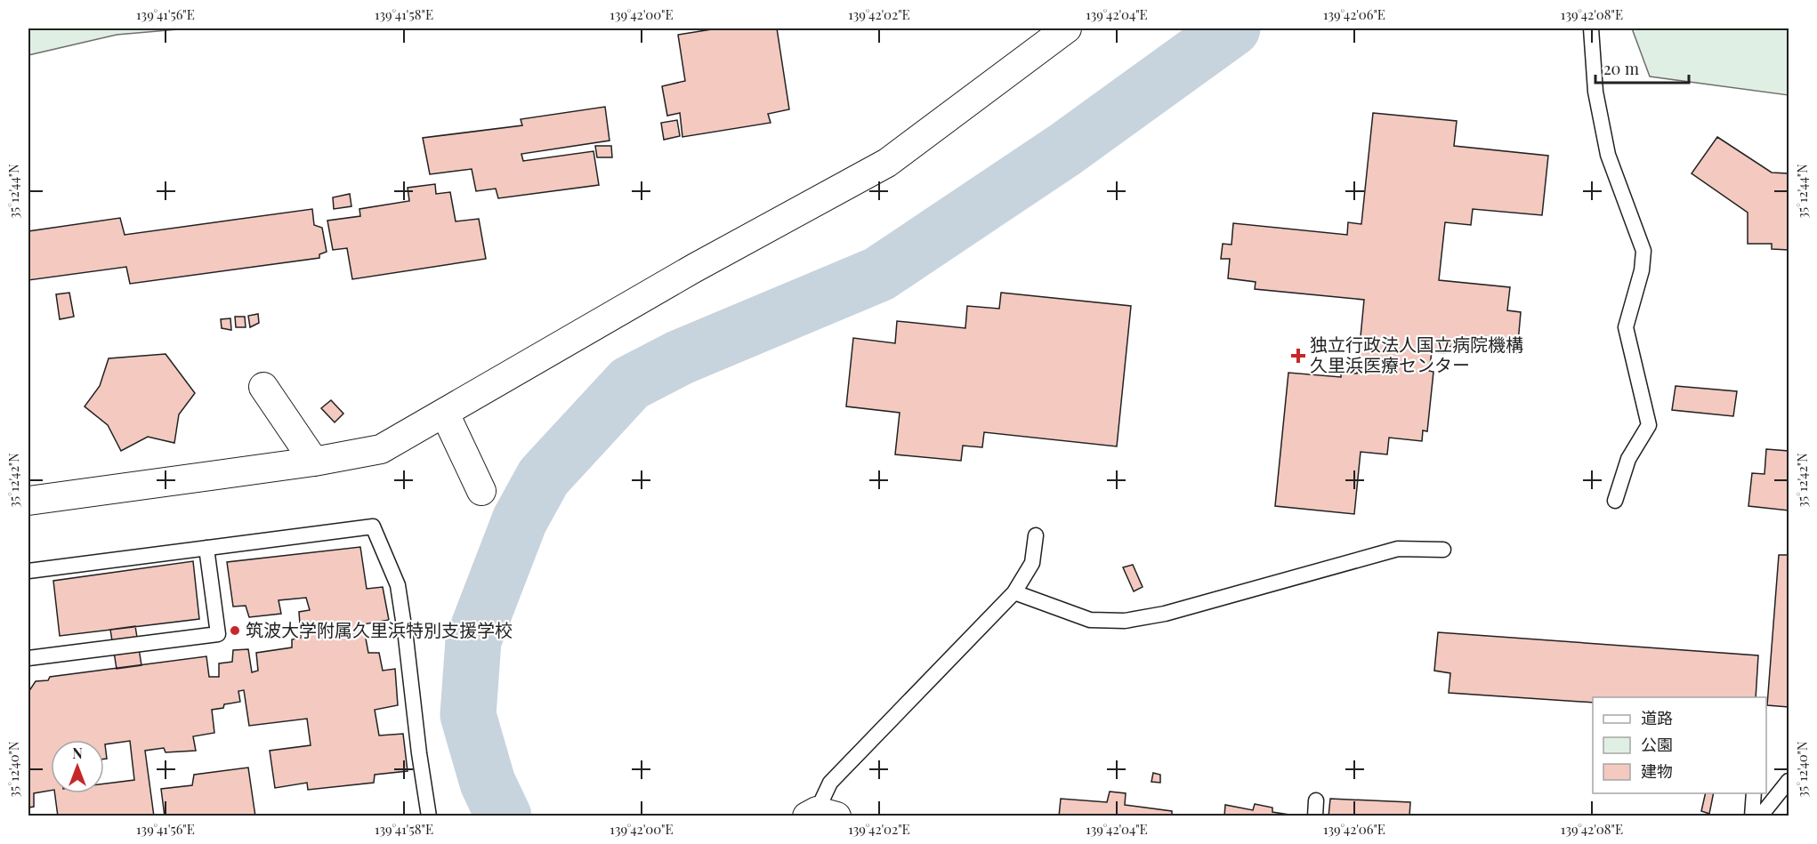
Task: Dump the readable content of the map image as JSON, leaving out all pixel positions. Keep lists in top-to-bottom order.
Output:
{
  "places": {
    "health": ["独立行政法人国立病院機構 久里浜医療センター"],
    "other": ["筑波大学附属久里浜特別支援学校"]
  },
  "legend": ["道路", "公園", "建物"],
  "scale_bar": "20 m",
  "north": "top",
  "coordinates": [
    "139°41'56\"E",
    "139°41'58\"E",
    "139°42'00\"E",
    "139°42'02\"E",
    "139°42'04\"E",
    "139°42'06\"E",
    "139°42'08\"E",
    "35°12'44\"N",
    "35°12'42\"N",
    "35°12'40\"N"
  ]
}
